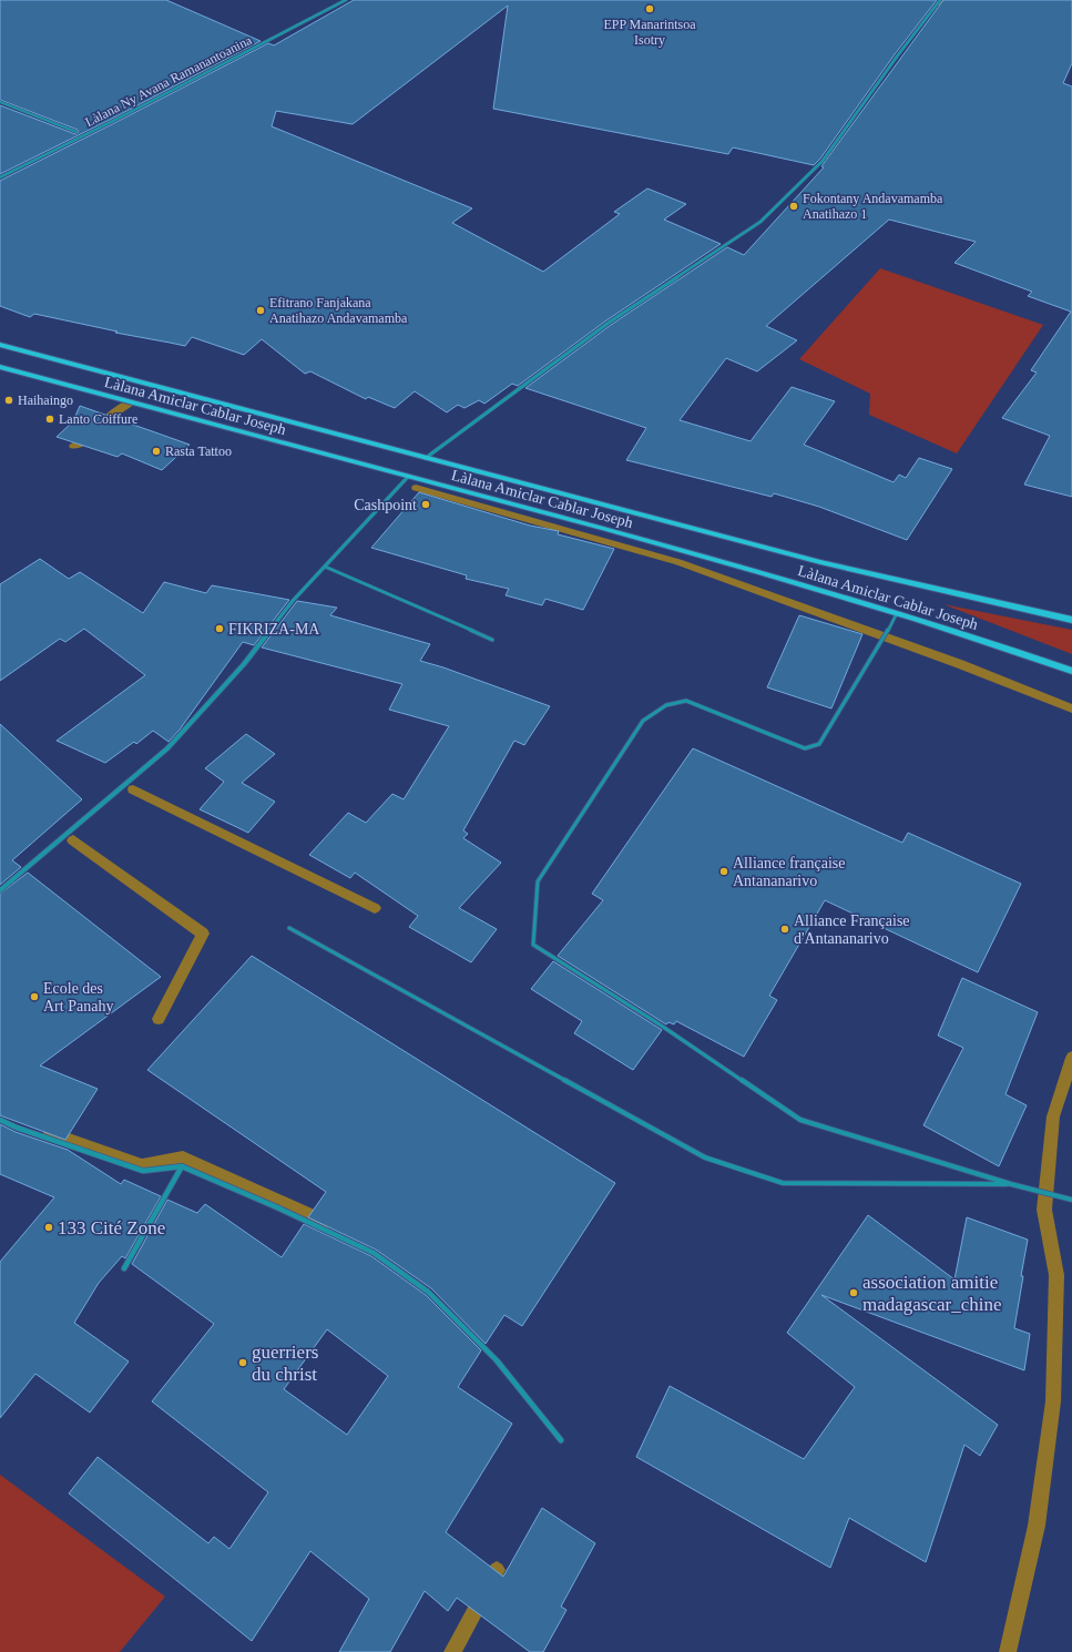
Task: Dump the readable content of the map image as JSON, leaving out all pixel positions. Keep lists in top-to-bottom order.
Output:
{
  "streets": {
    "main road": ["Làlana Amiclar Cablar Joseph"],
    "street": ["Làlana Ny Avana Ramanantoanina"]
  },
  "places": [
    "EPP Manarintsoa Isotry",
    "Fokontany Andavamamba Anatihazo 1",
    "Efitrano Fanjakana Anatihazo Andavamamba",
    "Haihaingo",
    "Lanto Coiffure",
    "Rasta Tattoo",
    "Cashpoint",
    "FIKRIZA-MA",
    "Alliance française Antananarivo",
    "Alliance Française d'Antananarivo",
    "Ecole des Art Panahy",
    "133 Cité Zone",
    "association amitie madagascar_chine",
    "guerriers du christ"
  ]
}
